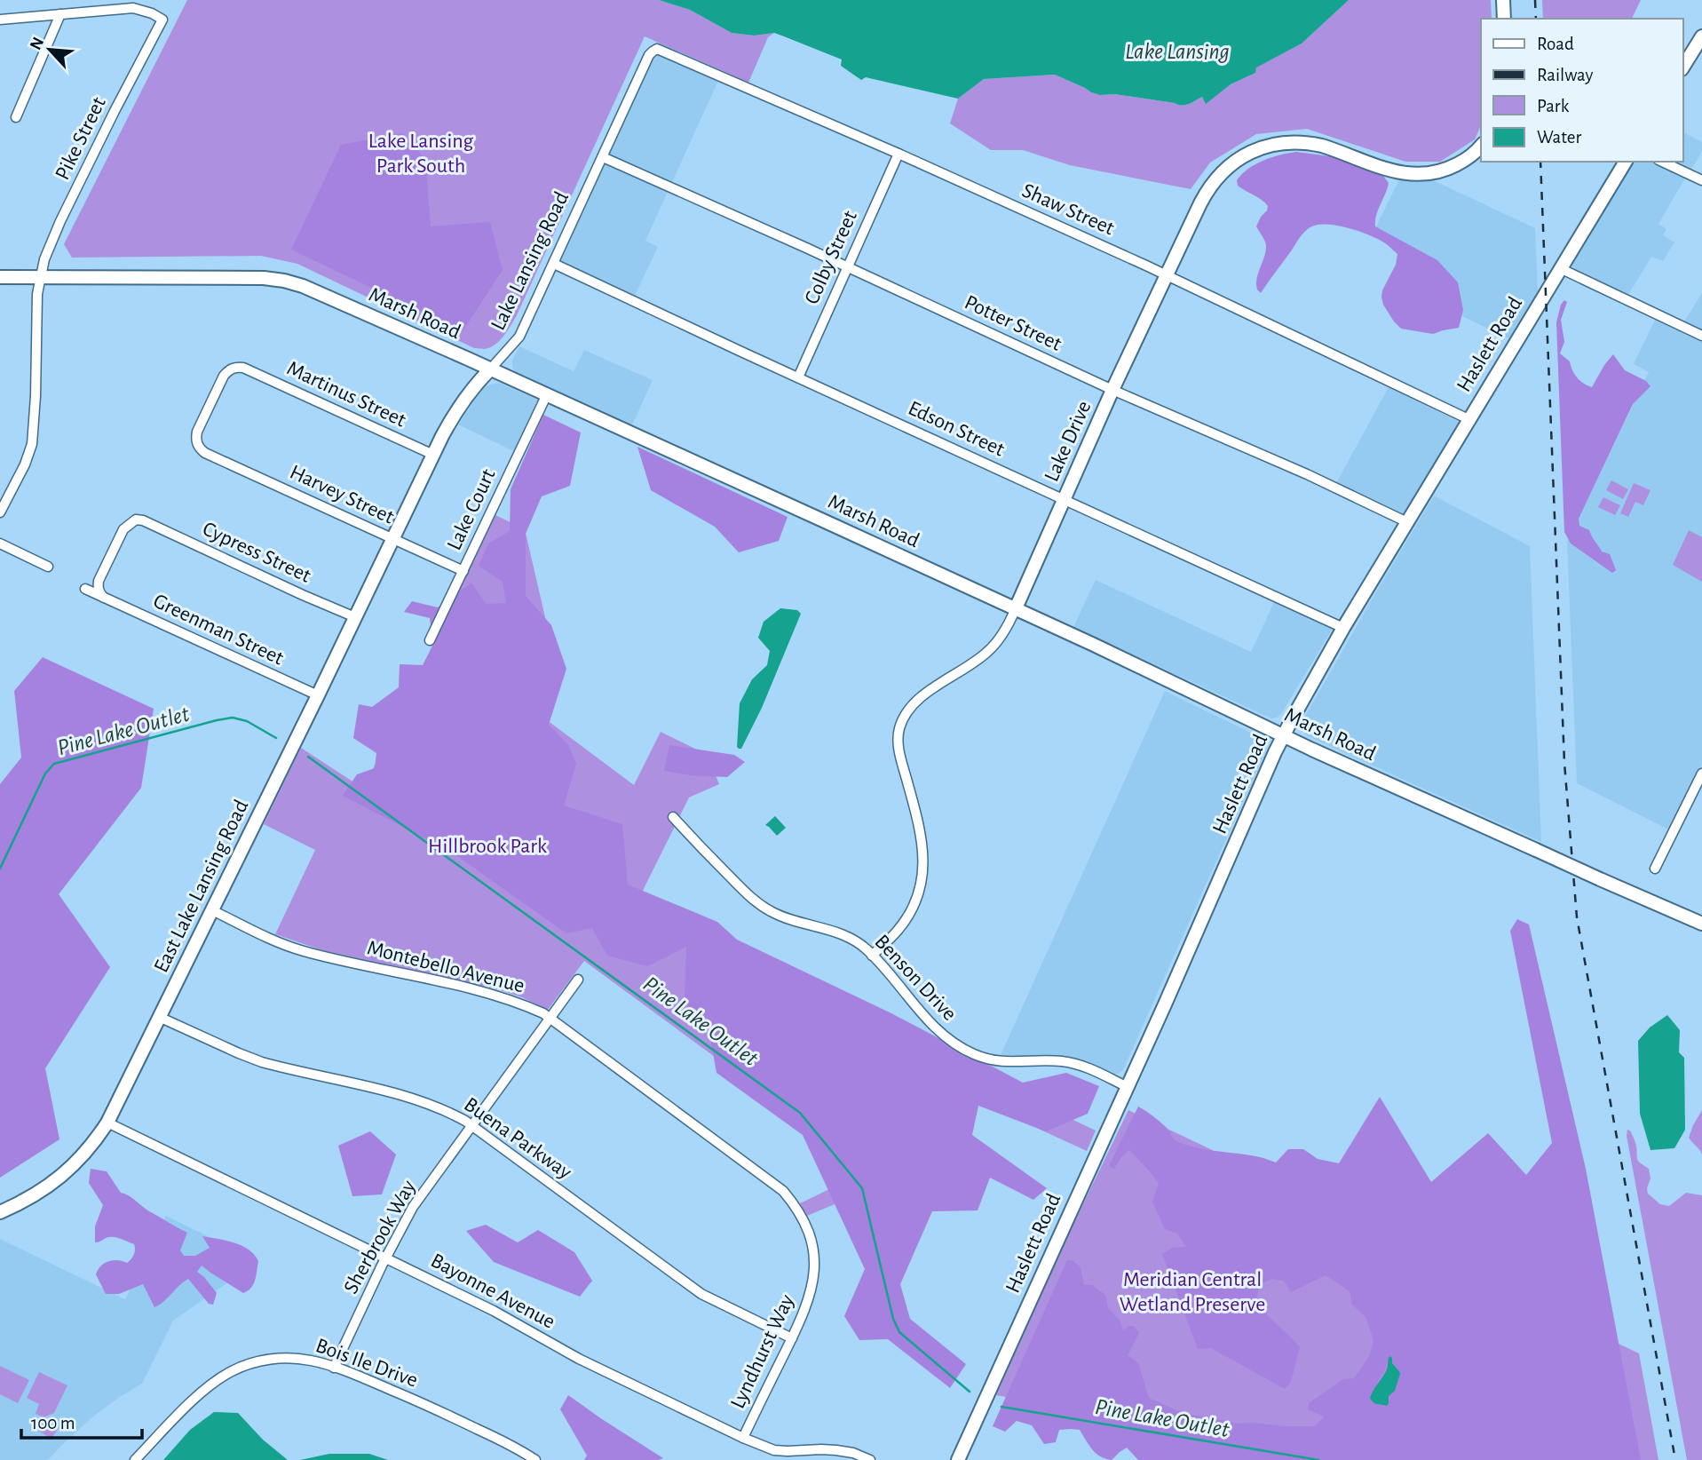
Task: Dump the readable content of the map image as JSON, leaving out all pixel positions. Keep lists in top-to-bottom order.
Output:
{
  "streets": {
    "main road": [
      "Lake Lansing Road",
      "Marsh Road",
      "Haslett Road",
      "Lake Drive",
      "East Lake Lansing Road"
    ],
    "street": [
      "Pike Street",
      "Shaw Street",
      "Colby Street",
      "Potter Street",
      "Martinus Street",
      "Edson Street",
      "Harvey Street",
      "Lake Court",
      "Cypress Street",
      "Greenman Street",
      "Montebello Avenue",
      "Benson Drive",
      "Buena Parkway",
      "Sherbrook Way",
      "Bayonne Avenue",
      "Lyndhurst Way",
      "Bois Ile Drive"
    ]
  },
  "crossings": [
    ["Pike Street", "Marsh Road"],
    ["Shaw Street", "Colby Street"],
    ["Shaw Street", "Lake Lansing Road"],
    ["Shaw Street", "Haslett Road"],
    ["Shaw Street", "Lake Drive"],
    ["Colby Street", "Potter Street"],
    ["Colby Street", "Edson Street"],
    ["Lake Lansing Road", "Marsh Road"],
    ["Lake Lansing Road", "Potter Street"],
    ["Lake Lansing Road", "Martinus Street"],
    ["Lake Lansing Road", "Edson Street"],
    ["Lake Lansing Road", "Harvey Street"],
    ["Lake Lansing Road", "East Lake Lansing Road"],
    ["Marsh Road", "Haslett Road"],
    ["Marsh Road", "Lake Drive"],
    ["Marsh Road", "Lake Court"],
    ["Potter Street", "Haslett Road"],
    ["Potter Street", "Lake Drive"],
    ["Haslett Road", "Edson Street"],
    ["Haslett Road", "Benson Drive"],
    ["Martinus Street", "Harvey Street"],
    ["Edson Street", "Lake Drive"],
    ["Lake Drive", "Benson Drive"],
    ["Harvey Street", "Lake Court"],
    ["Harvey Street", "East Lake Lansing Road"],
    ["Cypress Street", "Greenman Street"],
    ["Cypress Street", "East Lake Lansing Road"],
    ["Greenman Street", "East Lake Lansing Road"],
    ["East Lake Lansing Road", "Montebello Avenue"],
    ["East Lake Lansing Road", "Buena Parkway"],
    ["East Lake Lansing Road", "Bayonne Avenue"],
    ["Montebello Avenue", "Sherbrook Way"],
    ["Montebello Avenue", "Lyndhurst Way"],
    ["Buena Parkway", "Sherbrook Way"],
    ["Buena Parkway", "Lyndhurst Way"],
    ["Sherbrook Way", "Bayonne Avenue"],
    ["Sherbrook Way", "Bois Ile Drive"],
    ["Bayonne Avenue", "Lyndhurst Way"]
  ],
  "water": ["Lake Lansing", "Pine Lake Outlet"],
  "parks": ["Lake Lansing Park South", "Hillbrook Park", "Meridian Central Wetland Preserve"],
  "legend": [
    "Road",
    "Railway",
    "Park",
    "Water"
  ],
  "scale_bar": "100 m",
  "north": "top left"
}
